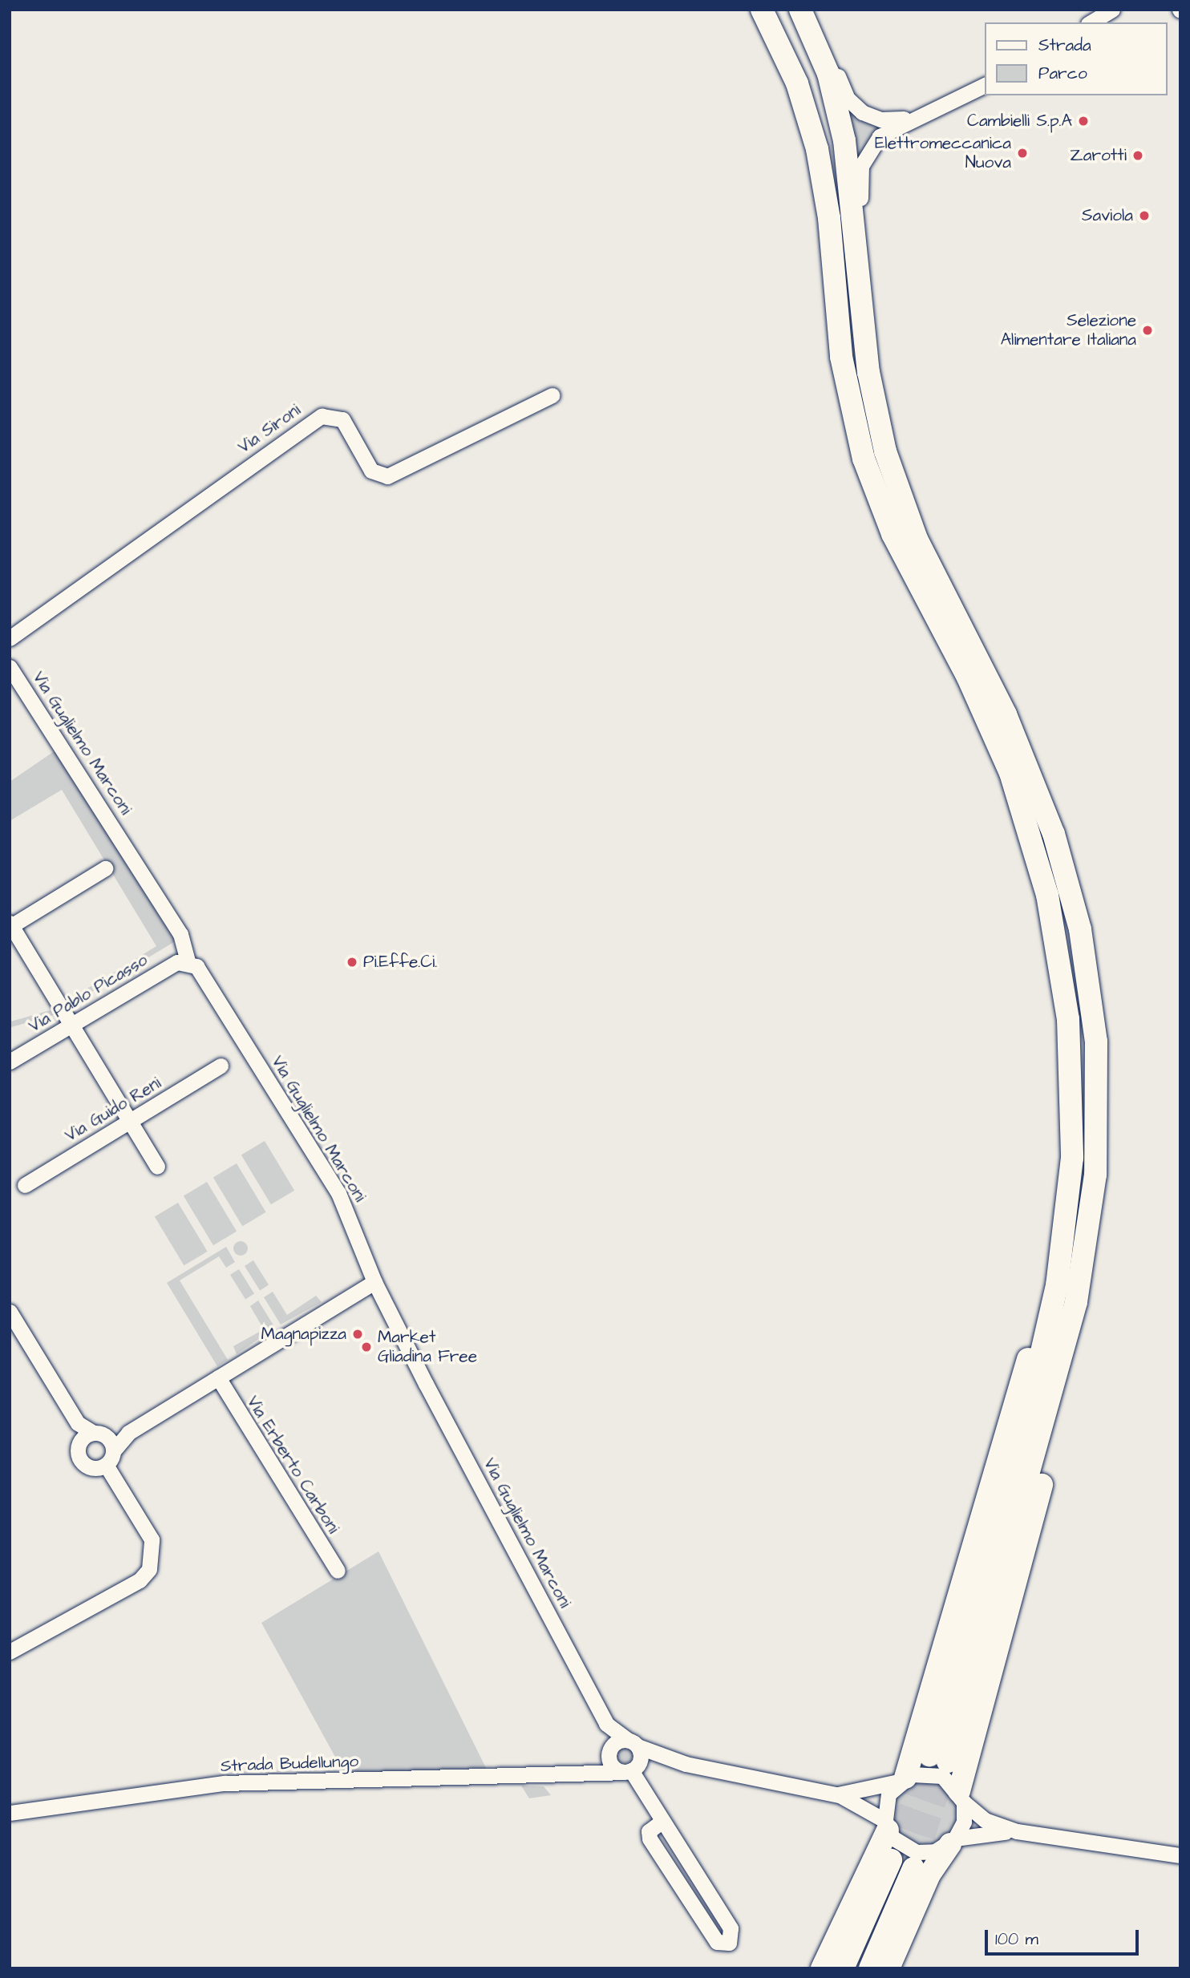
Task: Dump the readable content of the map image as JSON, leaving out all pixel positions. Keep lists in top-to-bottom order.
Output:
{
  "streets": {
    "street": [
      "Via Sironi",
      "Via Guglielmo Marconi",
      "Via Pablo Picasso",
      "Via Guido Reni",
      "Via Erberto Carboni",
      "Strada Budellungo"
    ]
  },
  "crossings": [
    ["Via Guglielmo Marconi", "Via Pablo Picasso"],
    ["Via Guglielmo Marconi", "Strada Budellungo"]
  ],
  "places": [
    "Cambielli S.p.A",
    "Elettromeccanica Nuova",
    "Zarotti",
    "Saviola",
    "Selezione Alimentare Italiana",
    "Pi.Effe.Ci.",
    "Magnapizza",
    "Market Gliadina Free"
  ],
  "legend": ["Strada", "Parco"],
  "scale_bar": "100 m"
}
